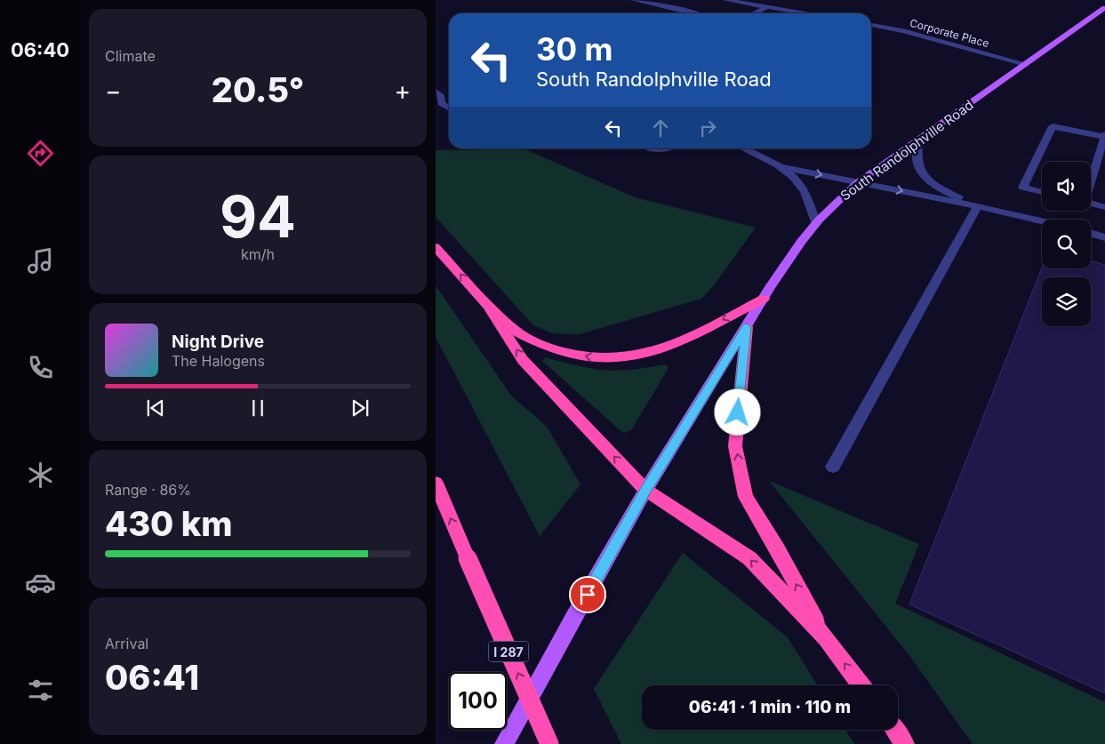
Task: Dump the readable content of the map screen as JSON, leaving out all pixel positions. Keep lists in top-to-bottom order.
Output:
{
  "streets": {
    "highway": ["I 287"],
    "main road": ["South Randolphville Road"],
    "street": ["Corporate Place"]
  },
  "crossings": [
    ["Corporate Place", "South Randolphville Road"]
  ],
  "page": {
    "tabs": "06:40",
    "tile": [
      "Climate",
      ["94", "km/h"],
      ["Range · 86%", "430 km"],
      ["Arrival", "06:41"]
    ],
    "turn": ["30 m", "South Randolphville Road"],
    "heat": ["−", "20.5°", "+"],
    "song": ["Night Drive", "The Halogens"],
    "limit": "100",
    "trip": "06:41 · 1 min · 110 m"
  }
}
